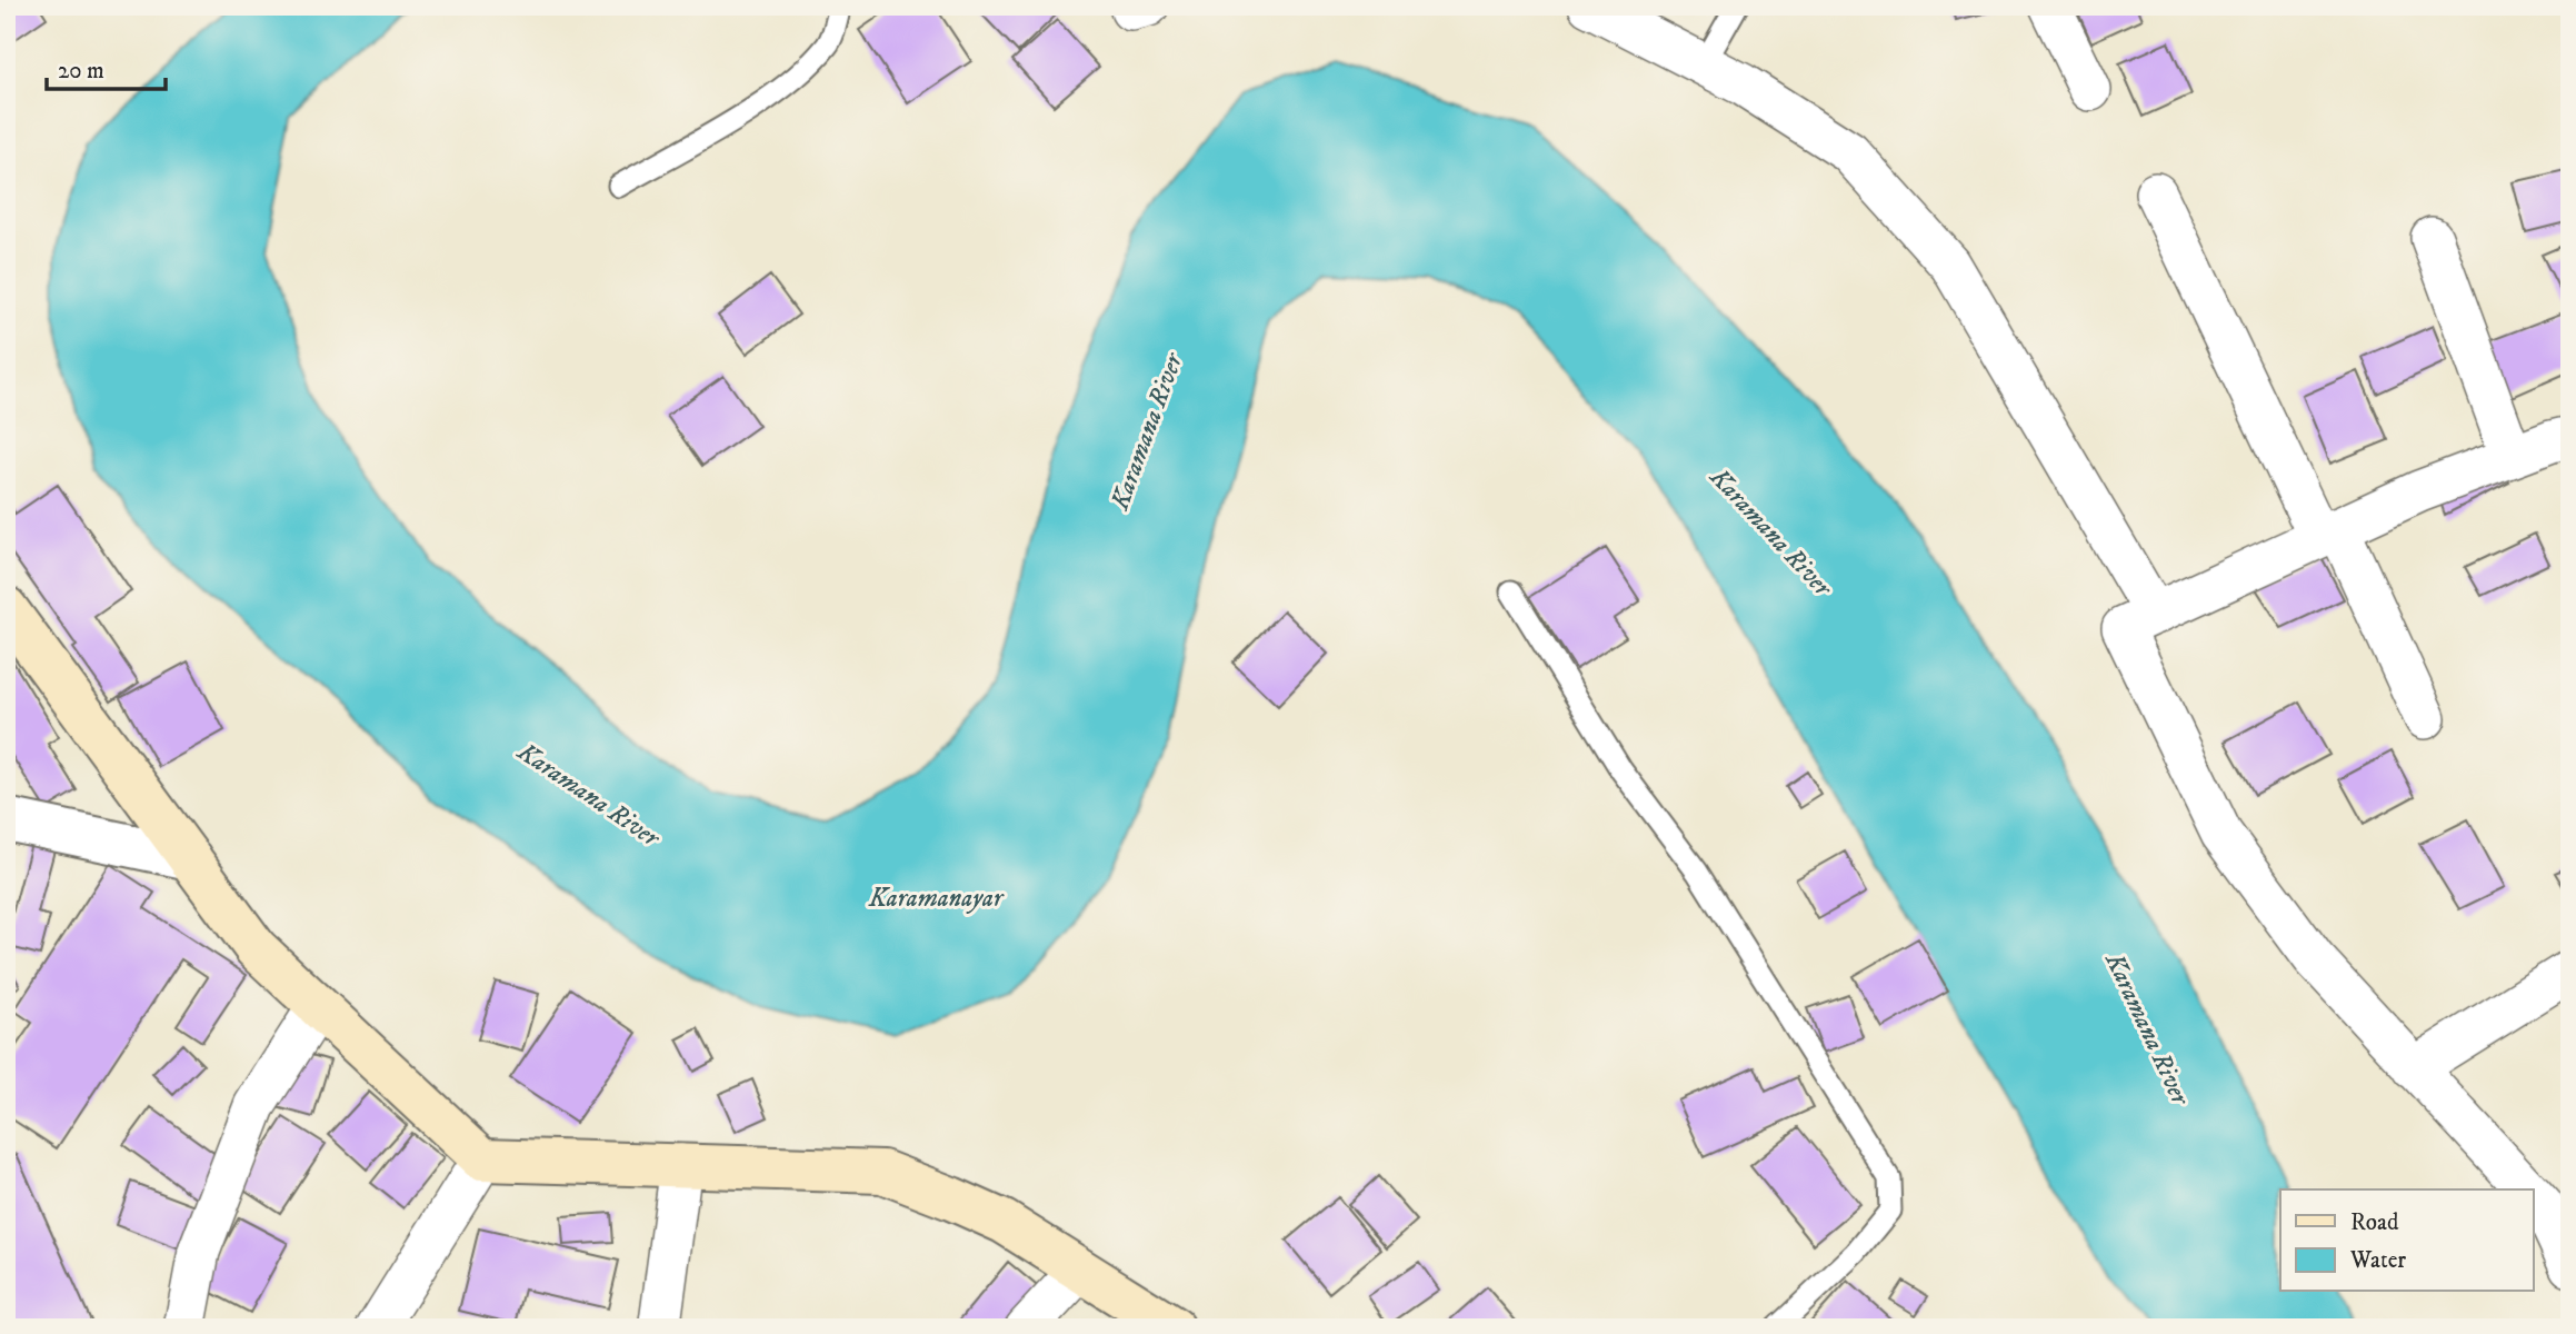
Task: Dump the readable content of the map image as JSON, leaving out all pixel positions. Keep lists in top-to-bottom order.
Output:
{
  "water": ["Karamana River", "Karamanayar"],
  "legend": ["Road", "Water"],
  "scale_bar": "20 m"
}
